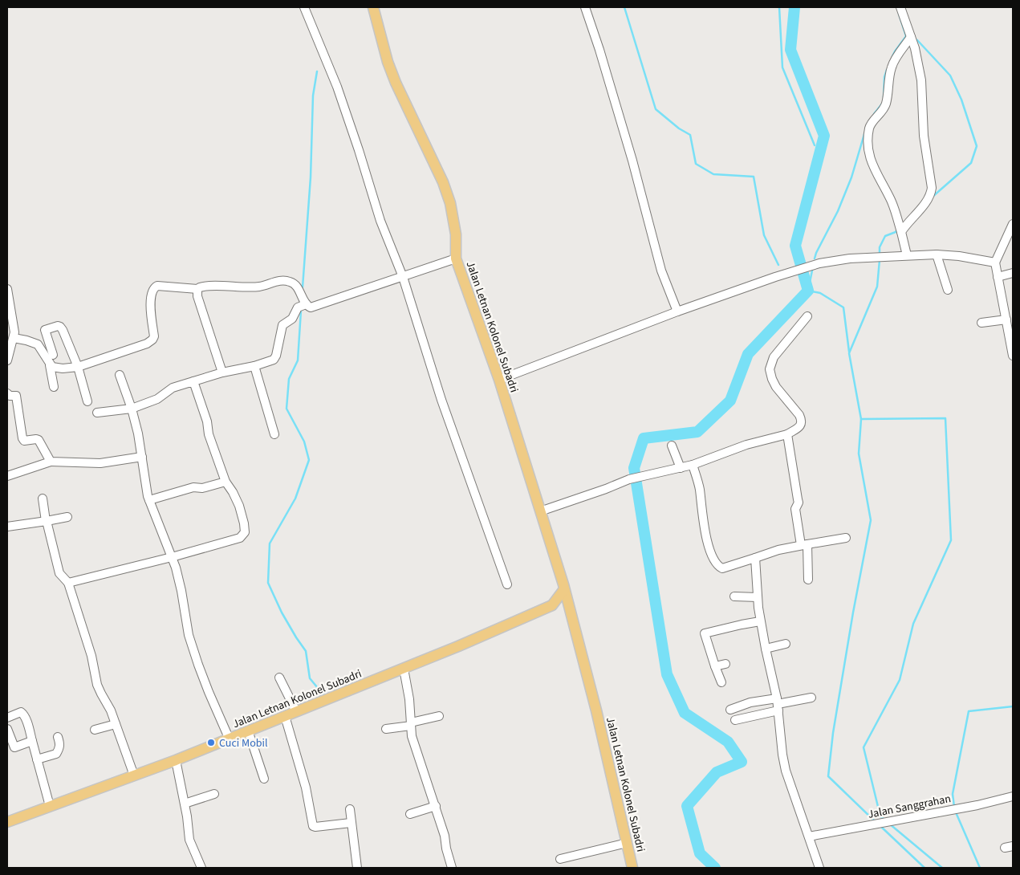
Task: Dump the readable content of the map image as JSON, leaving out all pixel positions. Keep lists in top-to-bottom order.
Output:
{
  "streets": {
    "main road": ["Jalan Letnan Kolonel Subadri"],
    "street": ["Jalan Sanggrahan"]
  },
  "places": ["Cuci Mobil"]
}
